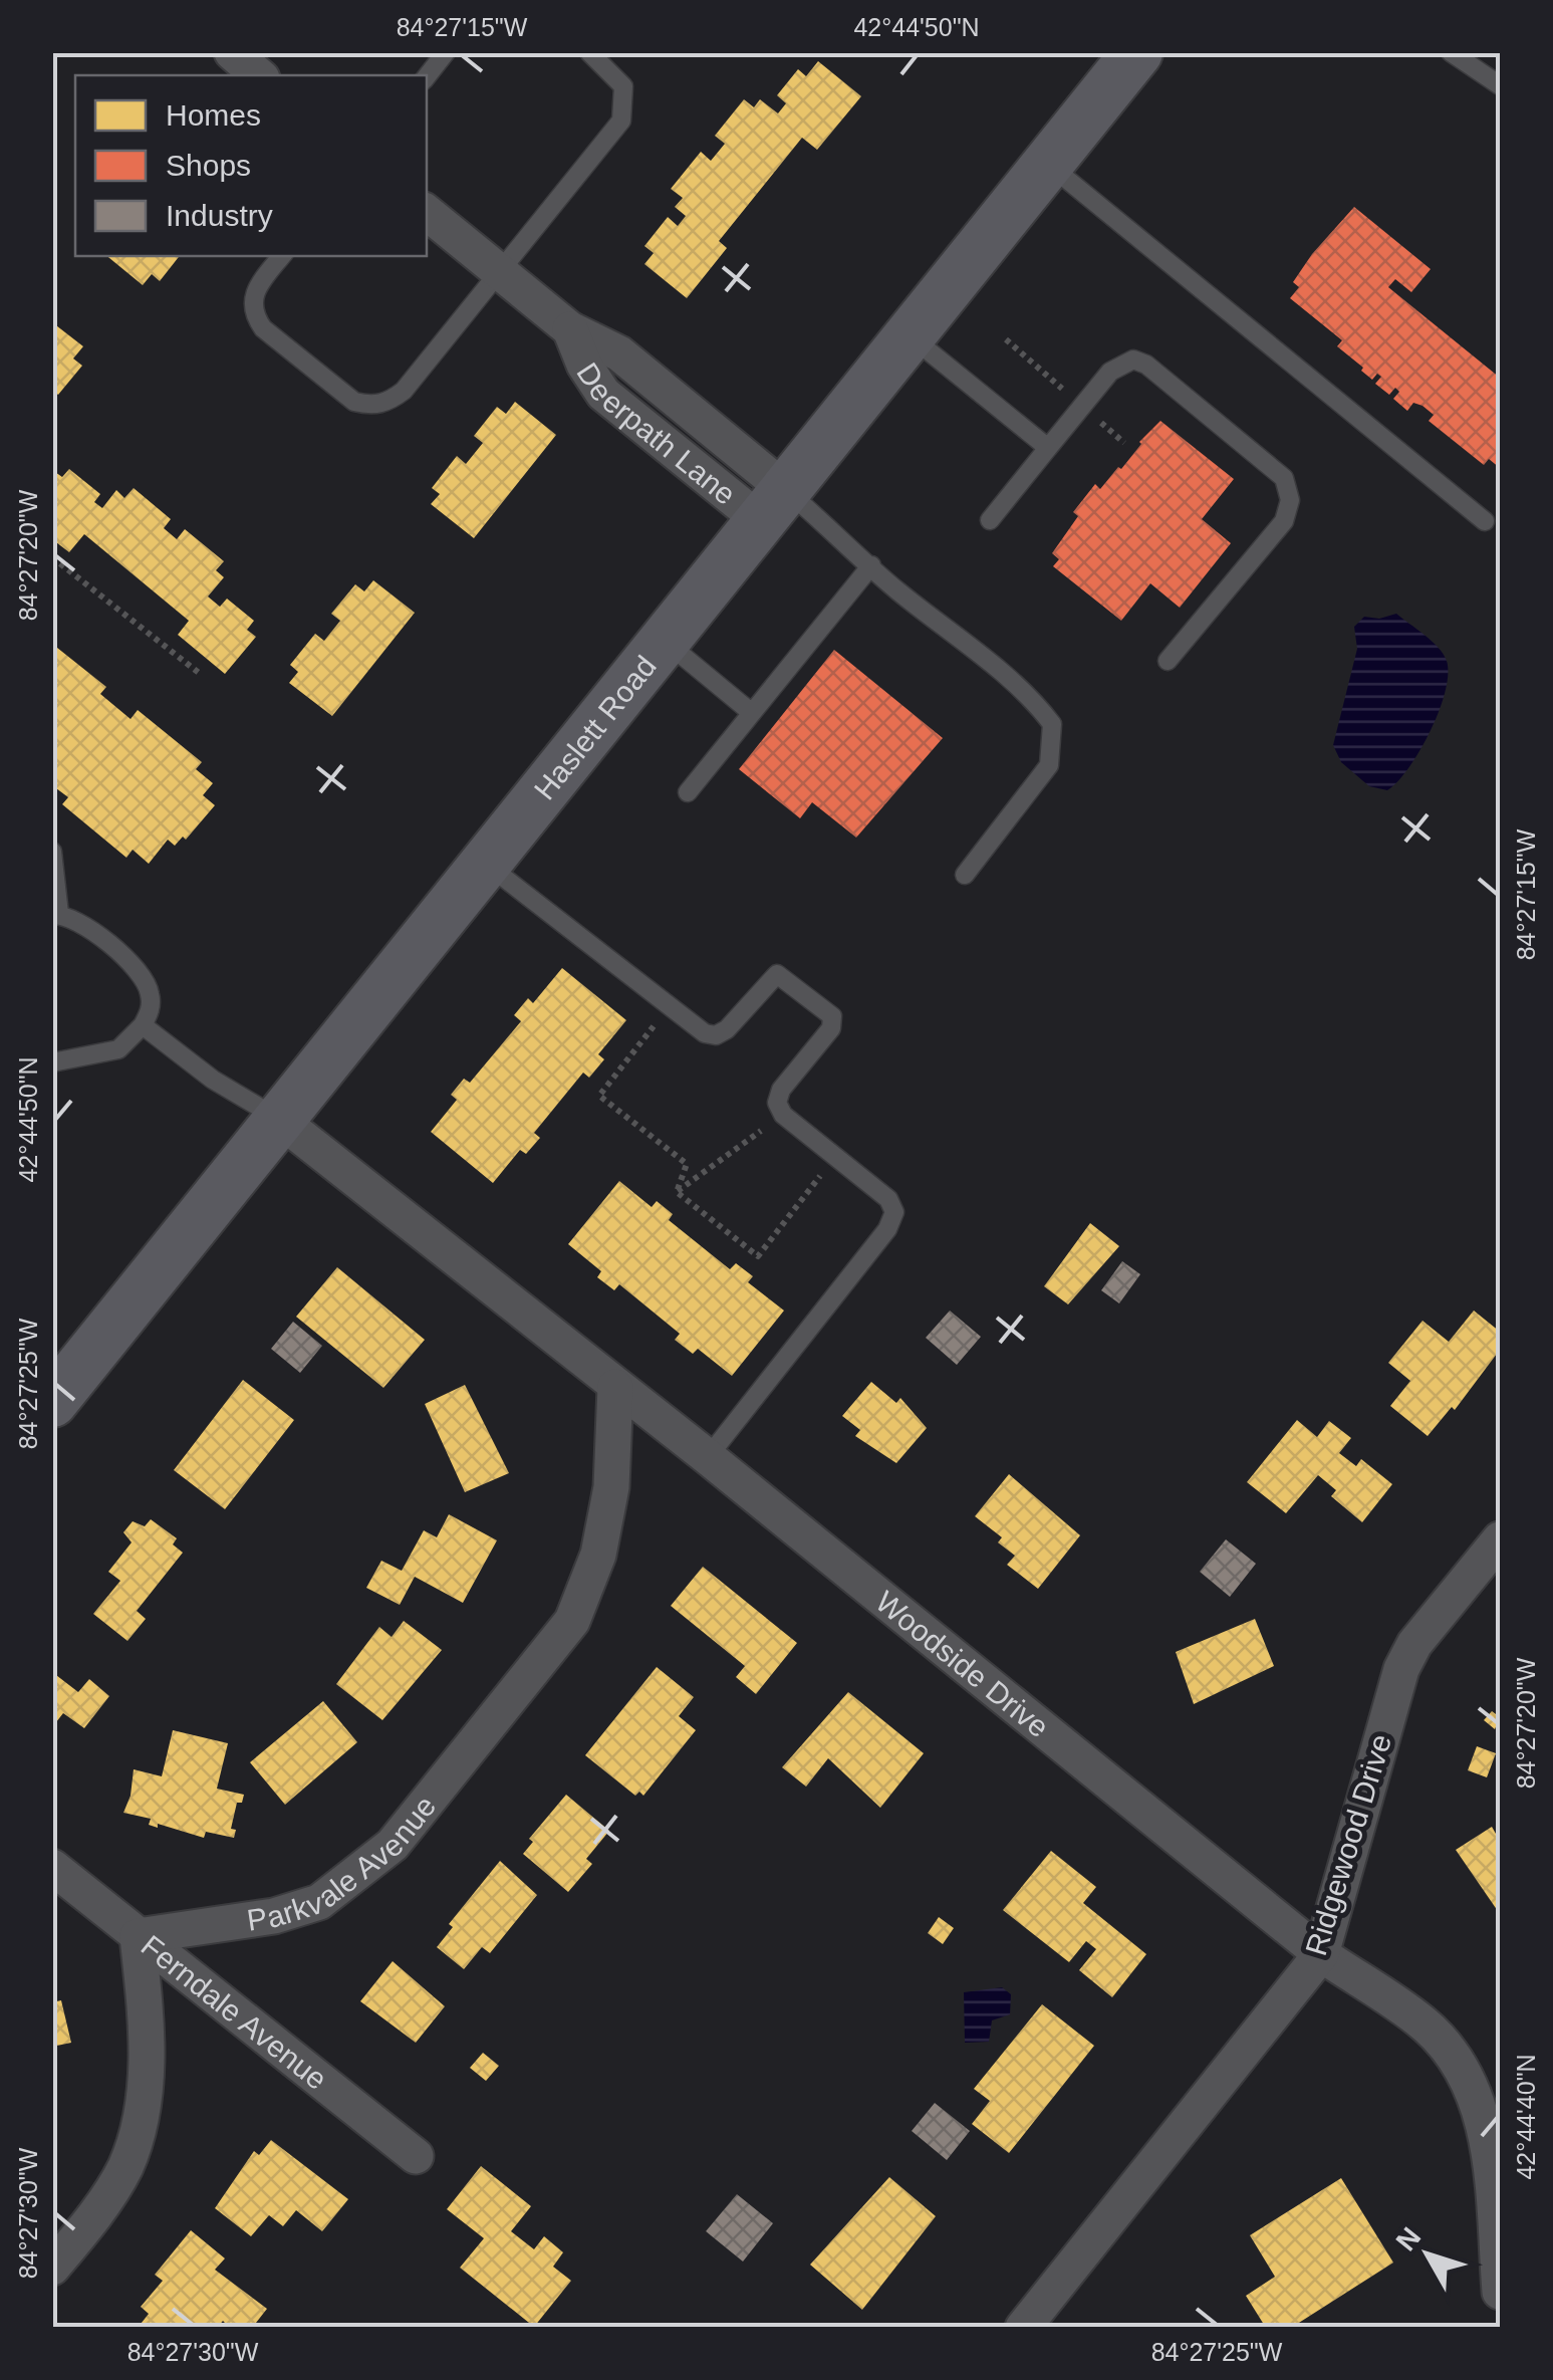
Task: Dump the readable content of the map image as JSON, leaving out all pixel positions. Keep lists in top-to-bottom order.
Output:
{
  "streets": {
    "main road": ["Haslett Road"],
    "street": [
      "Deerpath Lane",
      "Woodside Drive",
      "Ridgewood Drive",
      "Parkvale Avenue",
      "Ferndale Avenue"
    ]
  },
  "crossings": [
    ["Deerpath Lane", "Haslett Road"],
    ["Haslett Road", "Woodside Drive"],
    ["Woodside Drive", "Ridgewood Drive"],
    ["Woodside Drive", "Parkvale Avenue"],
    ["Parkvale Avenue", "Ferndale Avenue"]
  ],
  "legend": ["Homes", "Shops", "Industry"],
  "north": "top left",
  "coordinates": [
    "84°27'15\"W",
    "42°44'50\"N",
    "84°27'20\"W",
    "84°27'25\"W",
    "42°44'40\"N",
    "84°27'30\"W"
  ]
}
